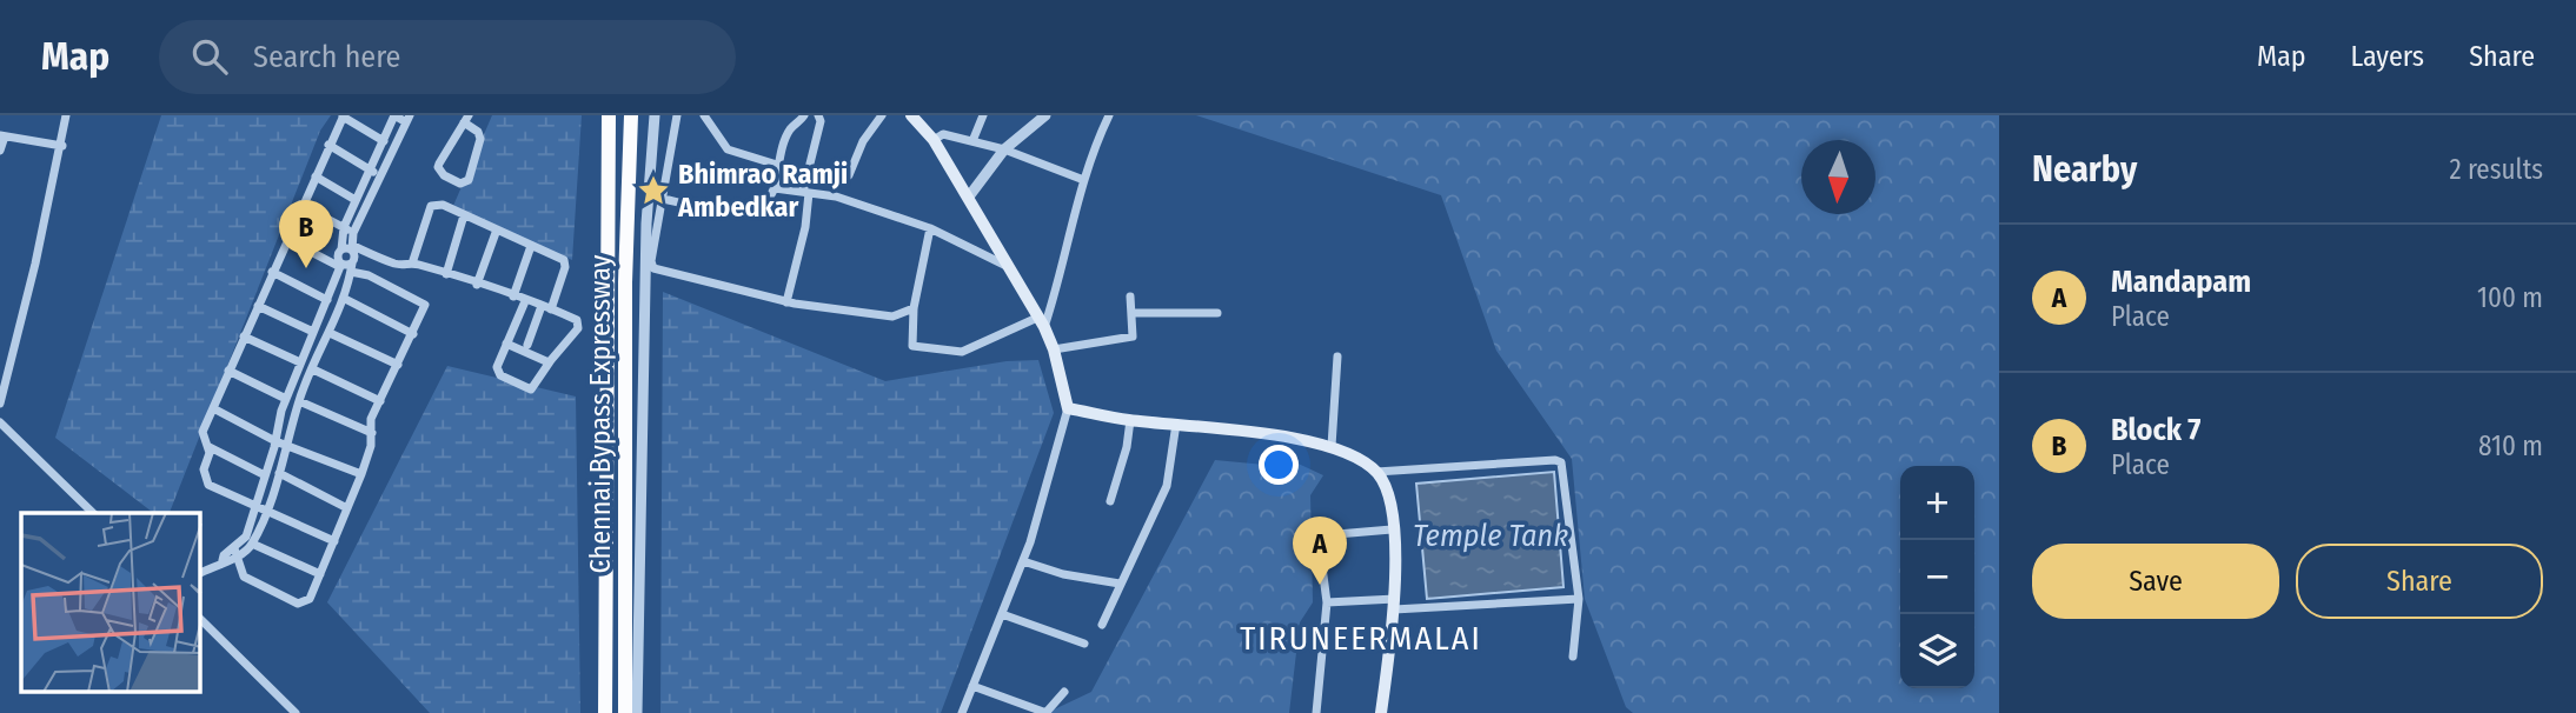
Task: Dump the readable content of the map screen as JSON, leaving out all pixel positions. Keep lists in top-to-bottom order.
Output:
{
  "streets": {
    "highway": ["Chennai Bypass Expressway"]
  },
  "districts": ["TIRUNEERMALAI"],
  "water": ["Temple Tank"],
  "places": {
    "place": ["Bhimrao Ramji Ambedkar"]
  },
  "north": "bottom",
  "page": {
    "header": "Map",
    "search": "Search here",
    "nav": ["Map", "Layers", "Share"],
    "heading": ["Nearby", "2 results"],
    "pins": ["B", "A"],
    "list": [
      {
        "mark": "A",
        "name": "Mandapam",
        "note": "Place",
        "value": "100 m"
      },
      {
        "mark": "B",
        "name": "Block 7",
        "note": "Place",
        "value": "810 m"
      }
    ],
    "map_buttons": ["+", "−"],
    "buttons": ["Save", "Share"]
  }
}
